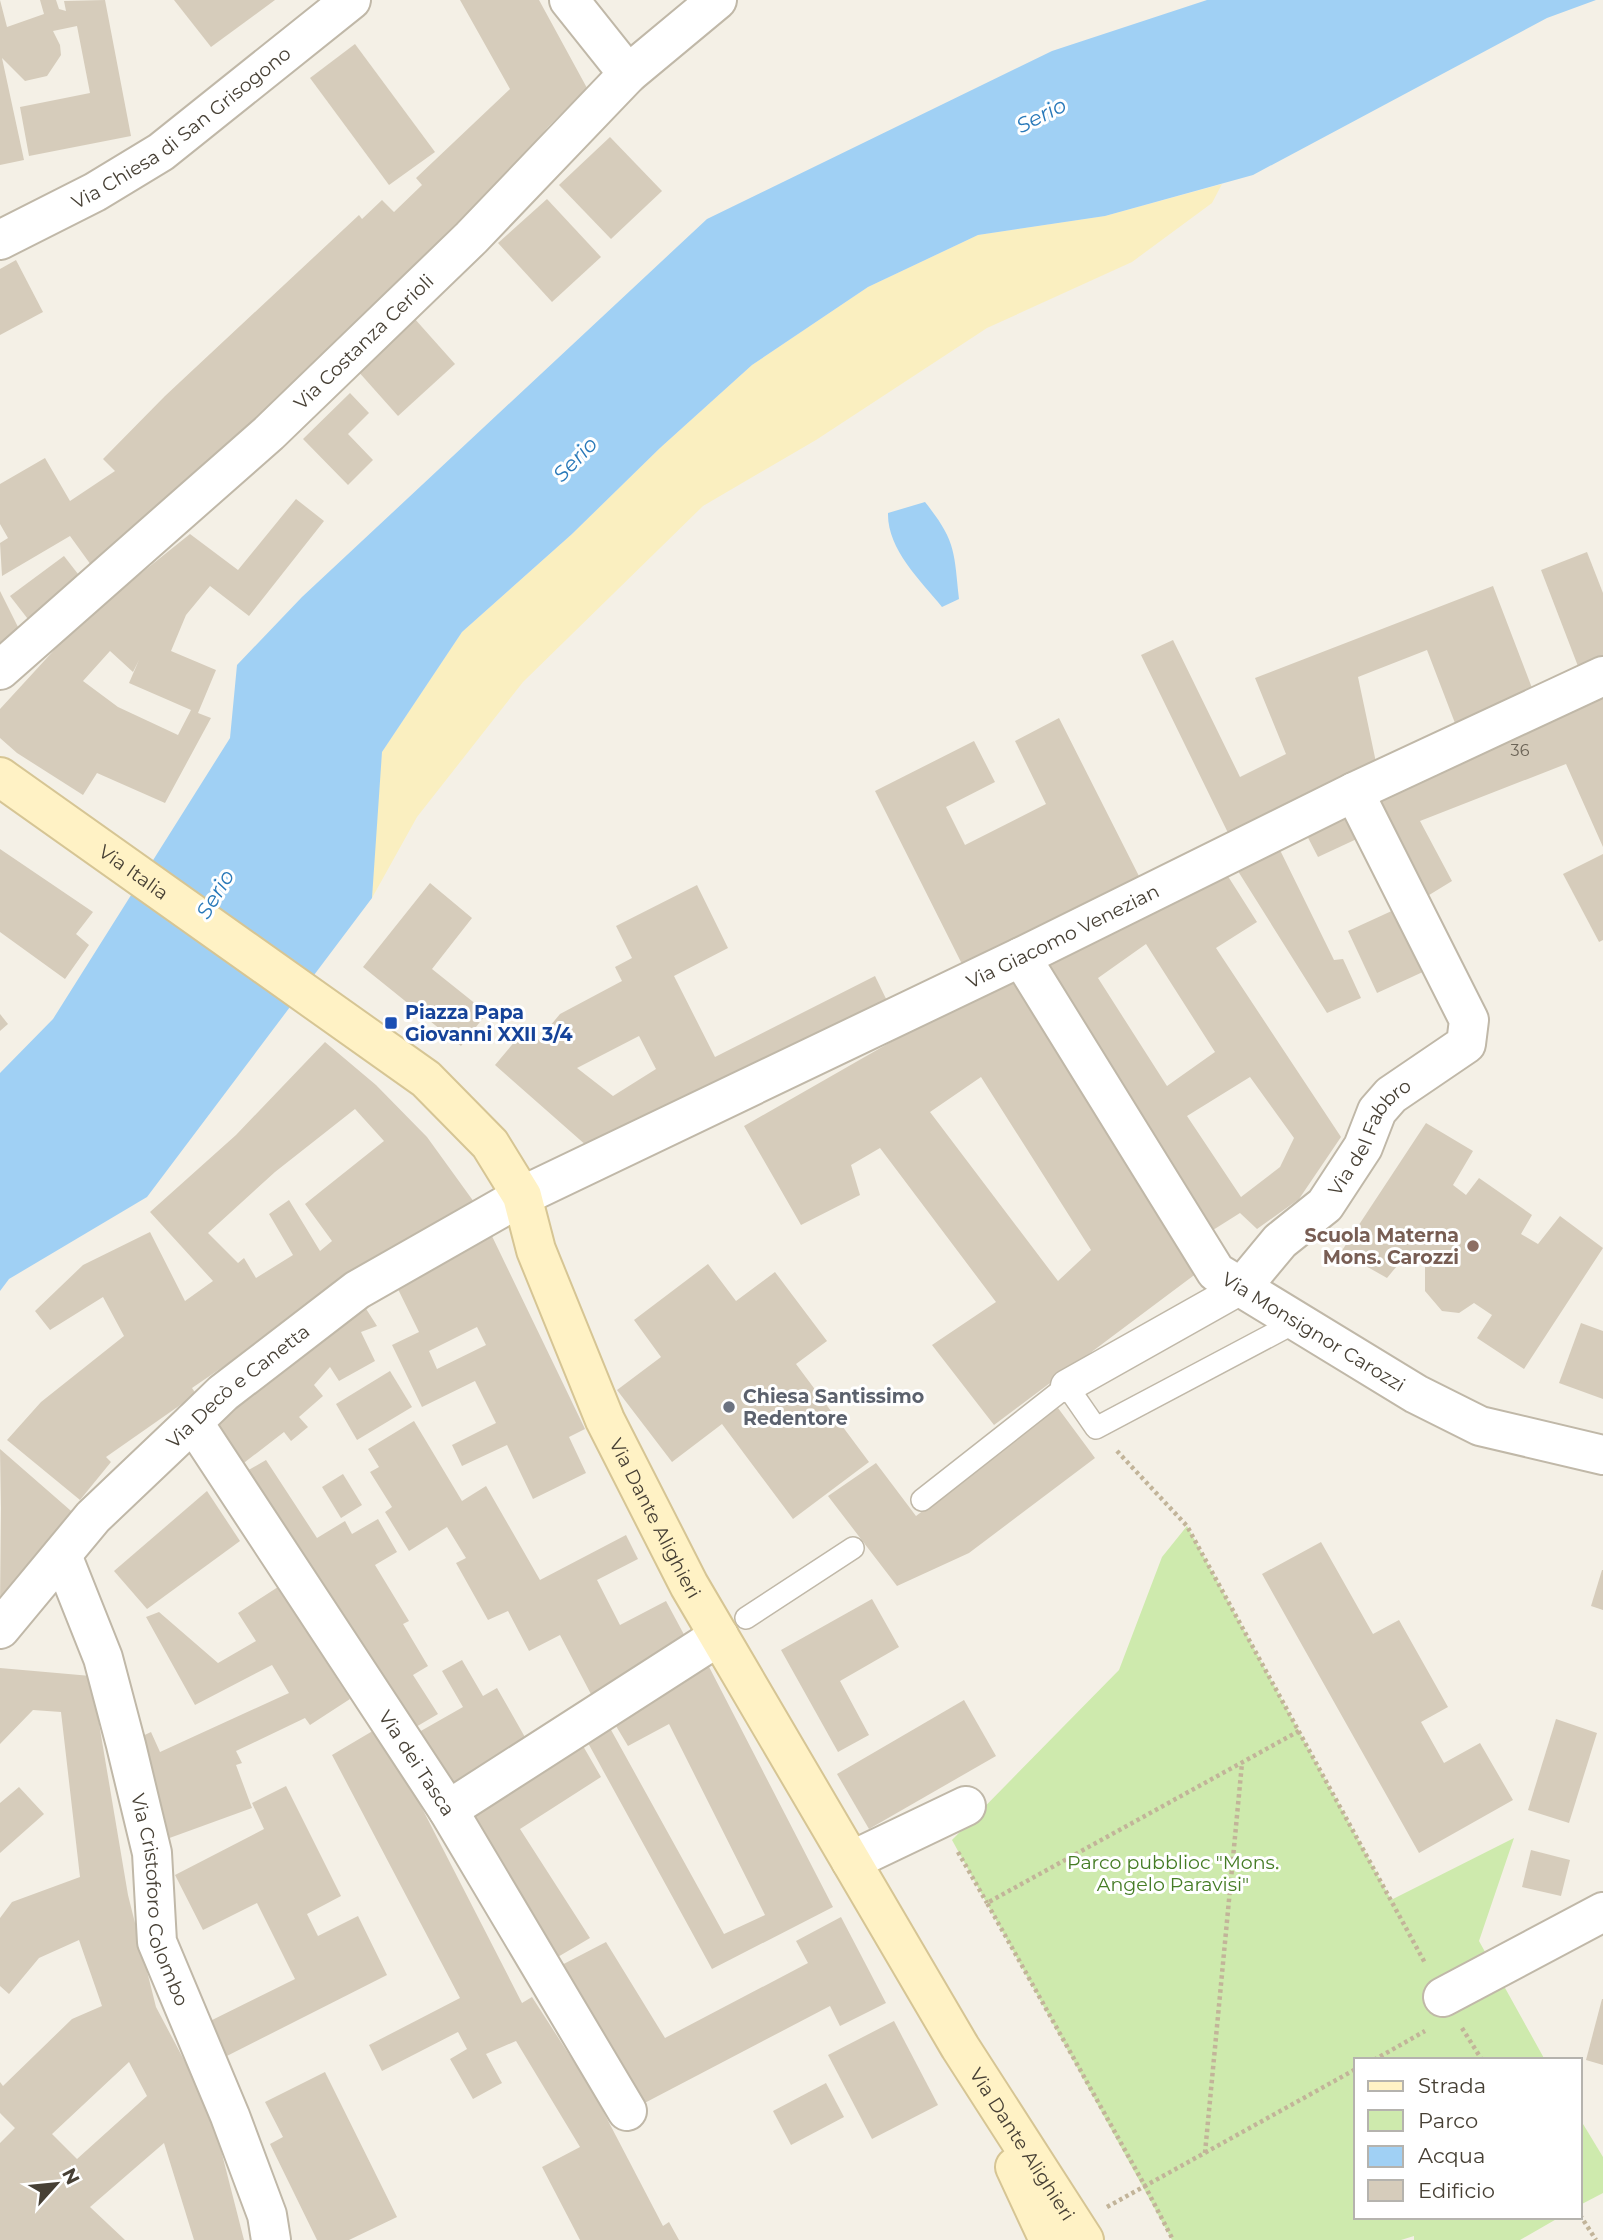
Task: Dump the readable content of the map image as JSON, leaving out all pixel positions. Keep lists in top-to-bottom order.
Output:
{
  "streets": {
    "main road": ["Via Italia", "Via Dante Alighieri"],
    "street": [
      "Via Chiesa di San Grisogono",
      "Via Costanza Cerioli",
      "Via Giacomo Venezian",
      "Via del Fabbro",
      "Via Monsignor Carozzi",
      "Via Decò e Canetta",
      "Via dei Tasca",
      "Via Cristoforo Colombo"
    ]
  },
  "crossings": [
    ["Via Italia", "Via Dante Alighieri"],
    ["Via Giacomo Venezian", "Via del Fabbro"],
    ["Via Giacomo Venezian", "Via Monsignor Carozzi"],
    ["Via Giacomo Venezian", "Via Decò e Canetta"],
    ["Via Giacomo Venezian", "Via Dante Alighieri"],
    ["Via del Fabbro", "Via Monsignor Carozzi"],
    ["Via Decò e Canetta", "Via Dante Alighieri"],
    ["Via Decò e Canetta", "Via dei Tasca"],
    ["Via Decò e Canetta", "Via Cristoforo Colombo"]
  ],
  "water": ["Serio"],
  "parks": ["Parco pubblioc \"Mons. Angelo Paravisi\""],
  "places": {
    "transit": ["Piazza Papa Giovanni XXII 3/4"],
    "other": ["Scuola Materna Mons. Carozzi", "Chiesa Santissimo Redentore"]
  },
  "house_numbers": ["36"],
  "legend": [
    "Strada",
    "Parco",
    "Acqua",
    "Edificio"
  ],
  "north": "top right"
}
